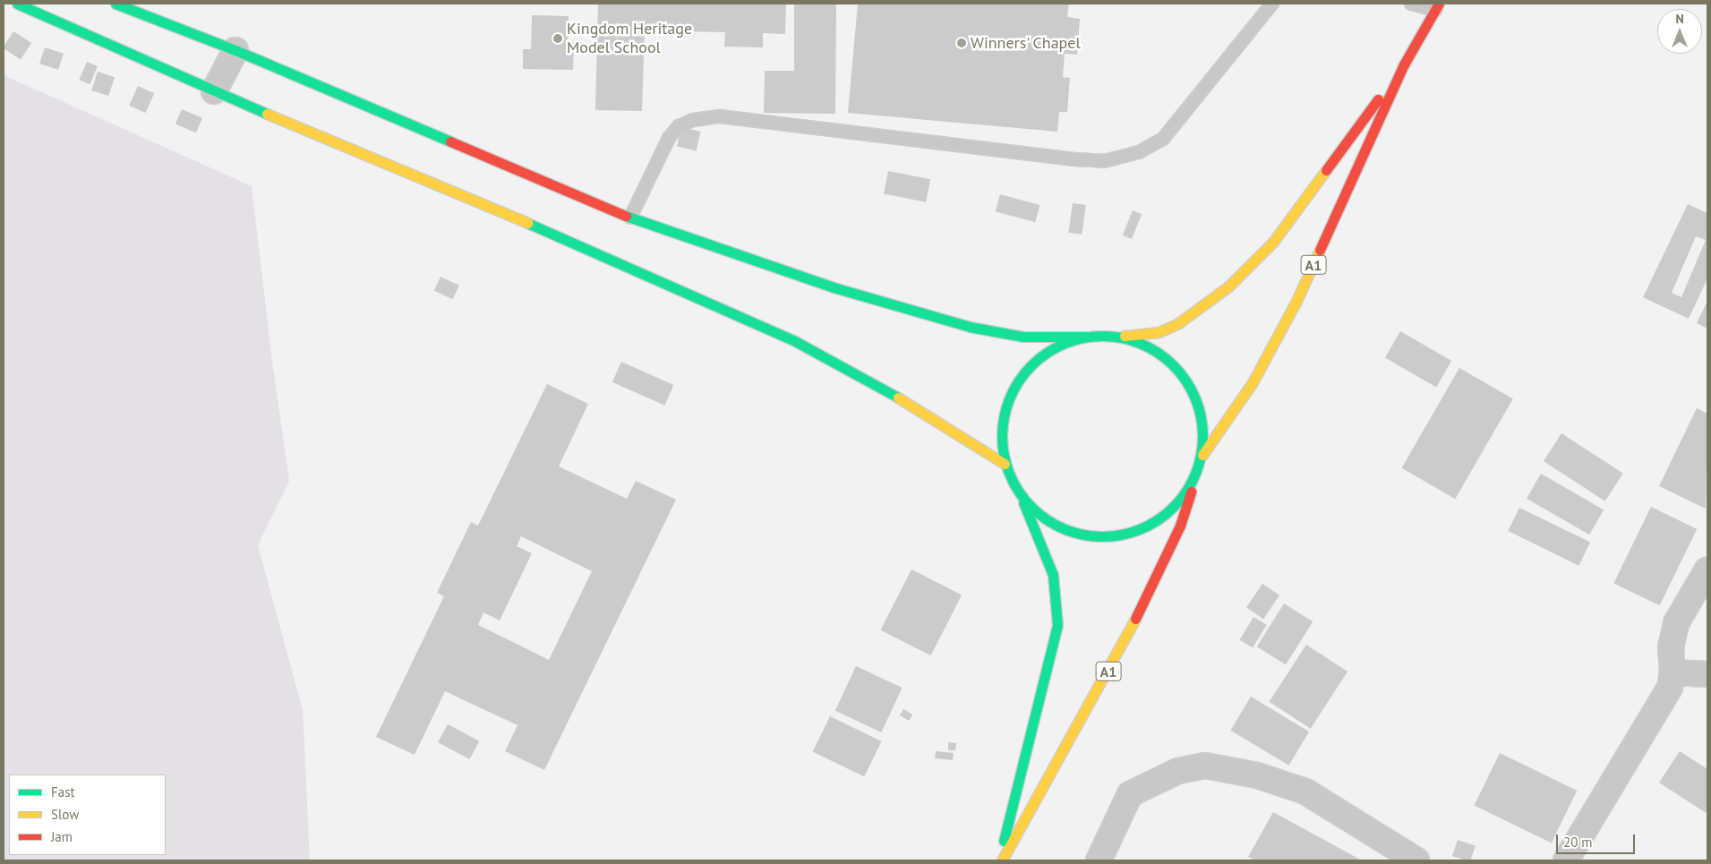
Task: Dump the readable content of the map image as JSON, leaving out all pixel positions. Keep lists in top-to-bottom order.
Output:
{
  "streets": {
    "main road": ["A1"]
  },
  "places": ["Kingdom Heritage Model School", "Winners' Chapel"],
  "legend": ["Fast", "Slow", "Jam"],
  "scale_bar": "20 m",
  "north": "top"
}
